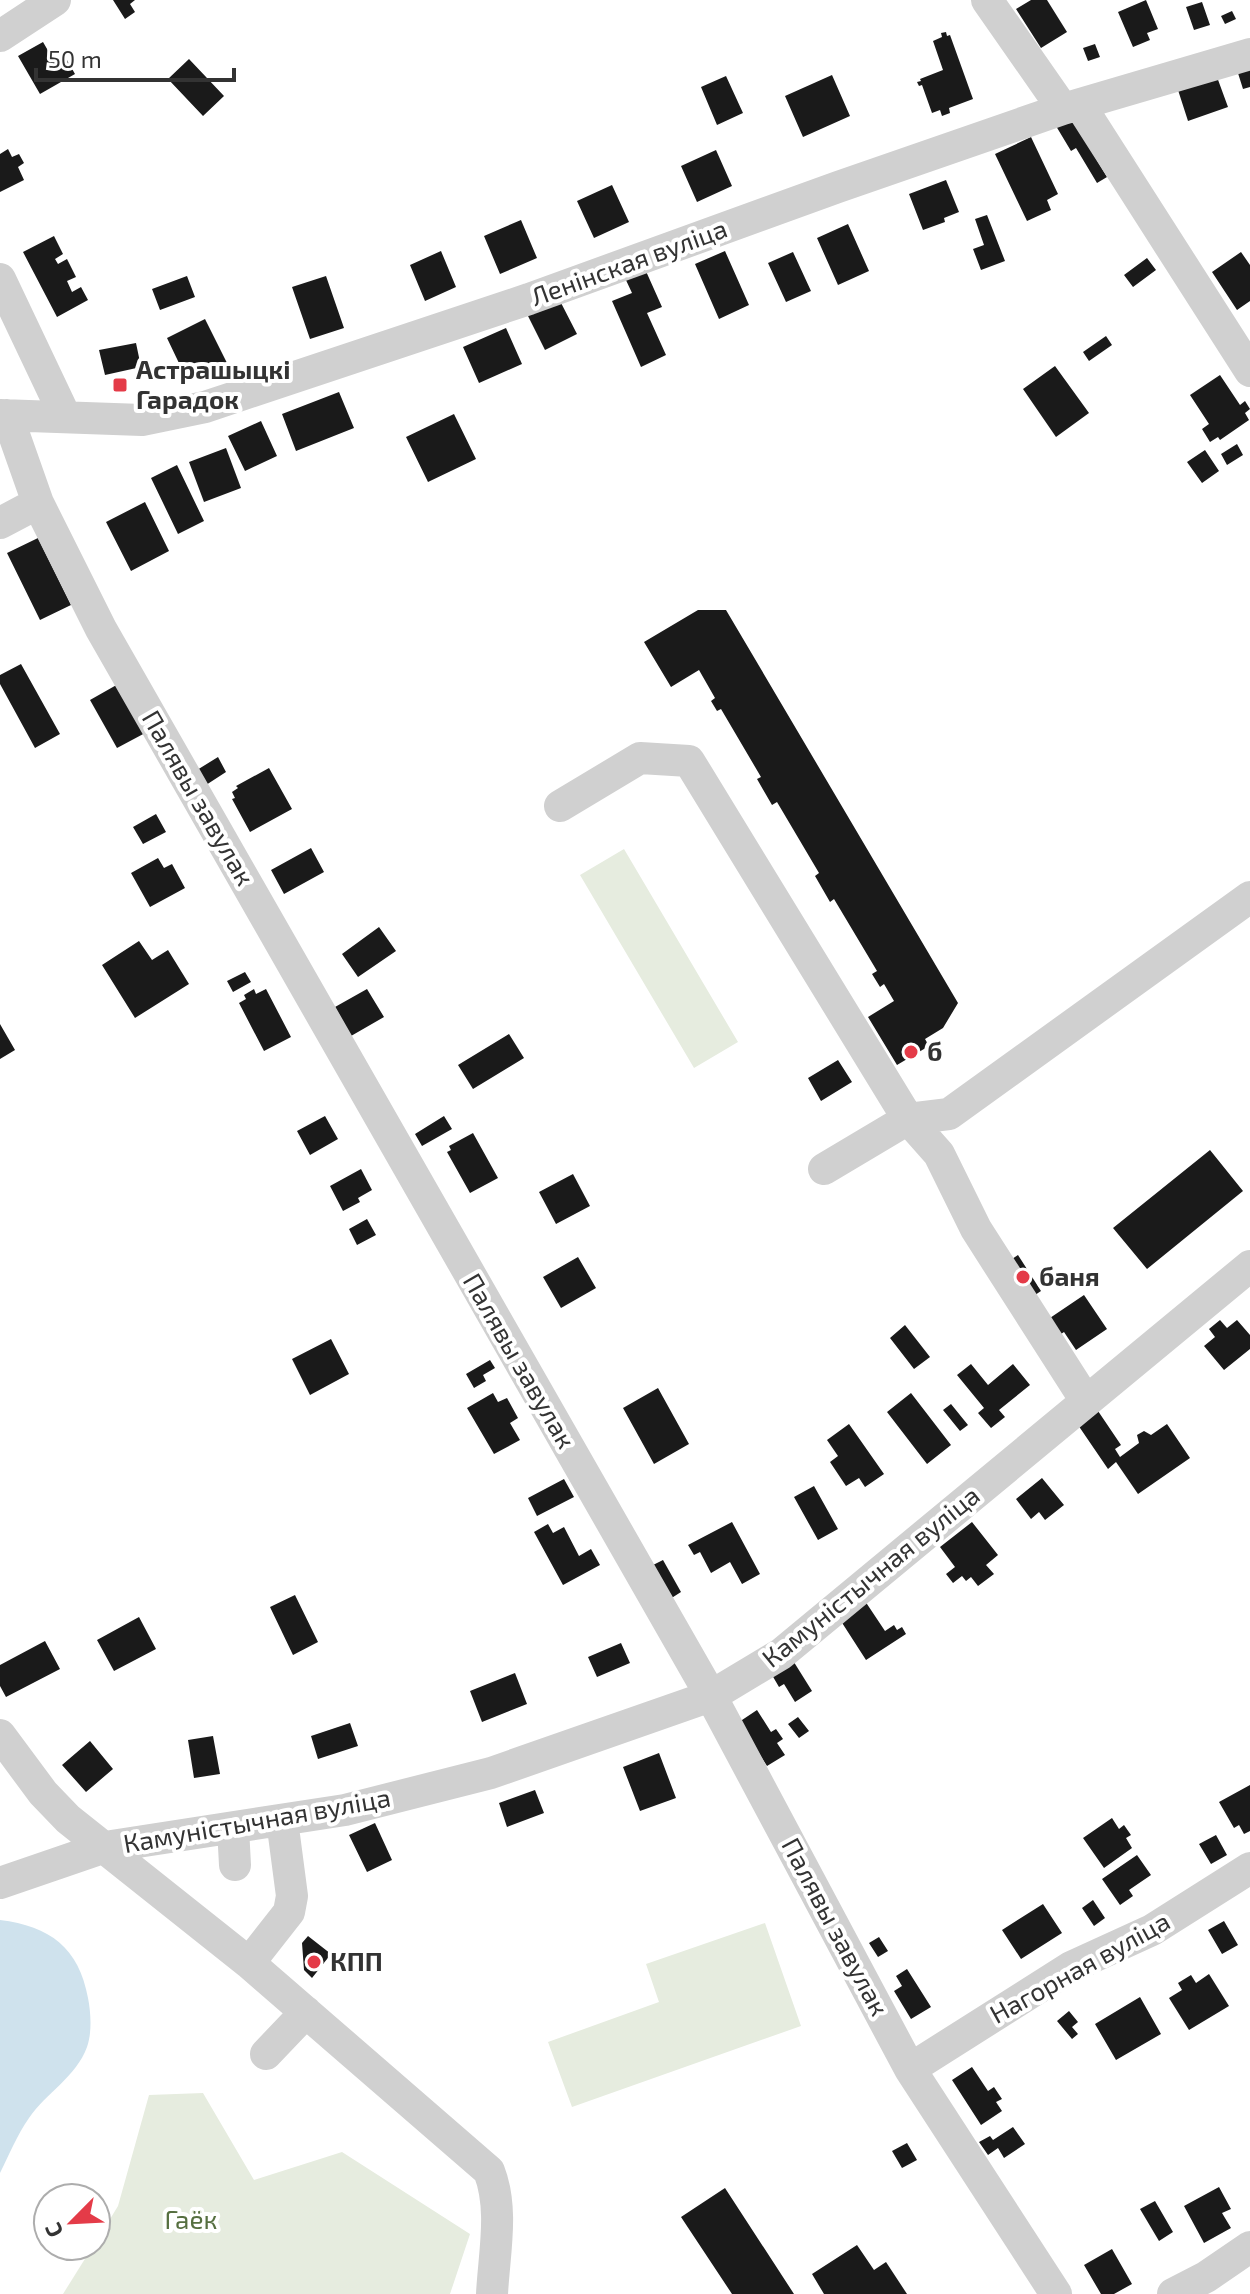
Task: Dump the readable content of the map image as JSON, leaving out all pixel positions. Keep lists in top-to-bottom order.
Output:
{
  "streets": {
    "street": [
      "Ленінская вуліца",
      "Палявы завулак",
      "Камуністычная вуліца",
      "Нагорная вуліца"
    ]
  },
  "crossings": [
    ["Ленінская вуліца", "Палявы завулак"],
    ["Палявы завулак", "Камуністычная вуліца"],
    ["Палявы завулак", "Нагорная вуліца"]
  ],
  "parks": ["Гаёк"],
  "places": {
    "transit": ["Астрашыцкі Гарадок"],
    "other": ["б", "баня", "КПП"]
  },
  "scale_bar": "50 m",
  "north": "bottom left"
}
